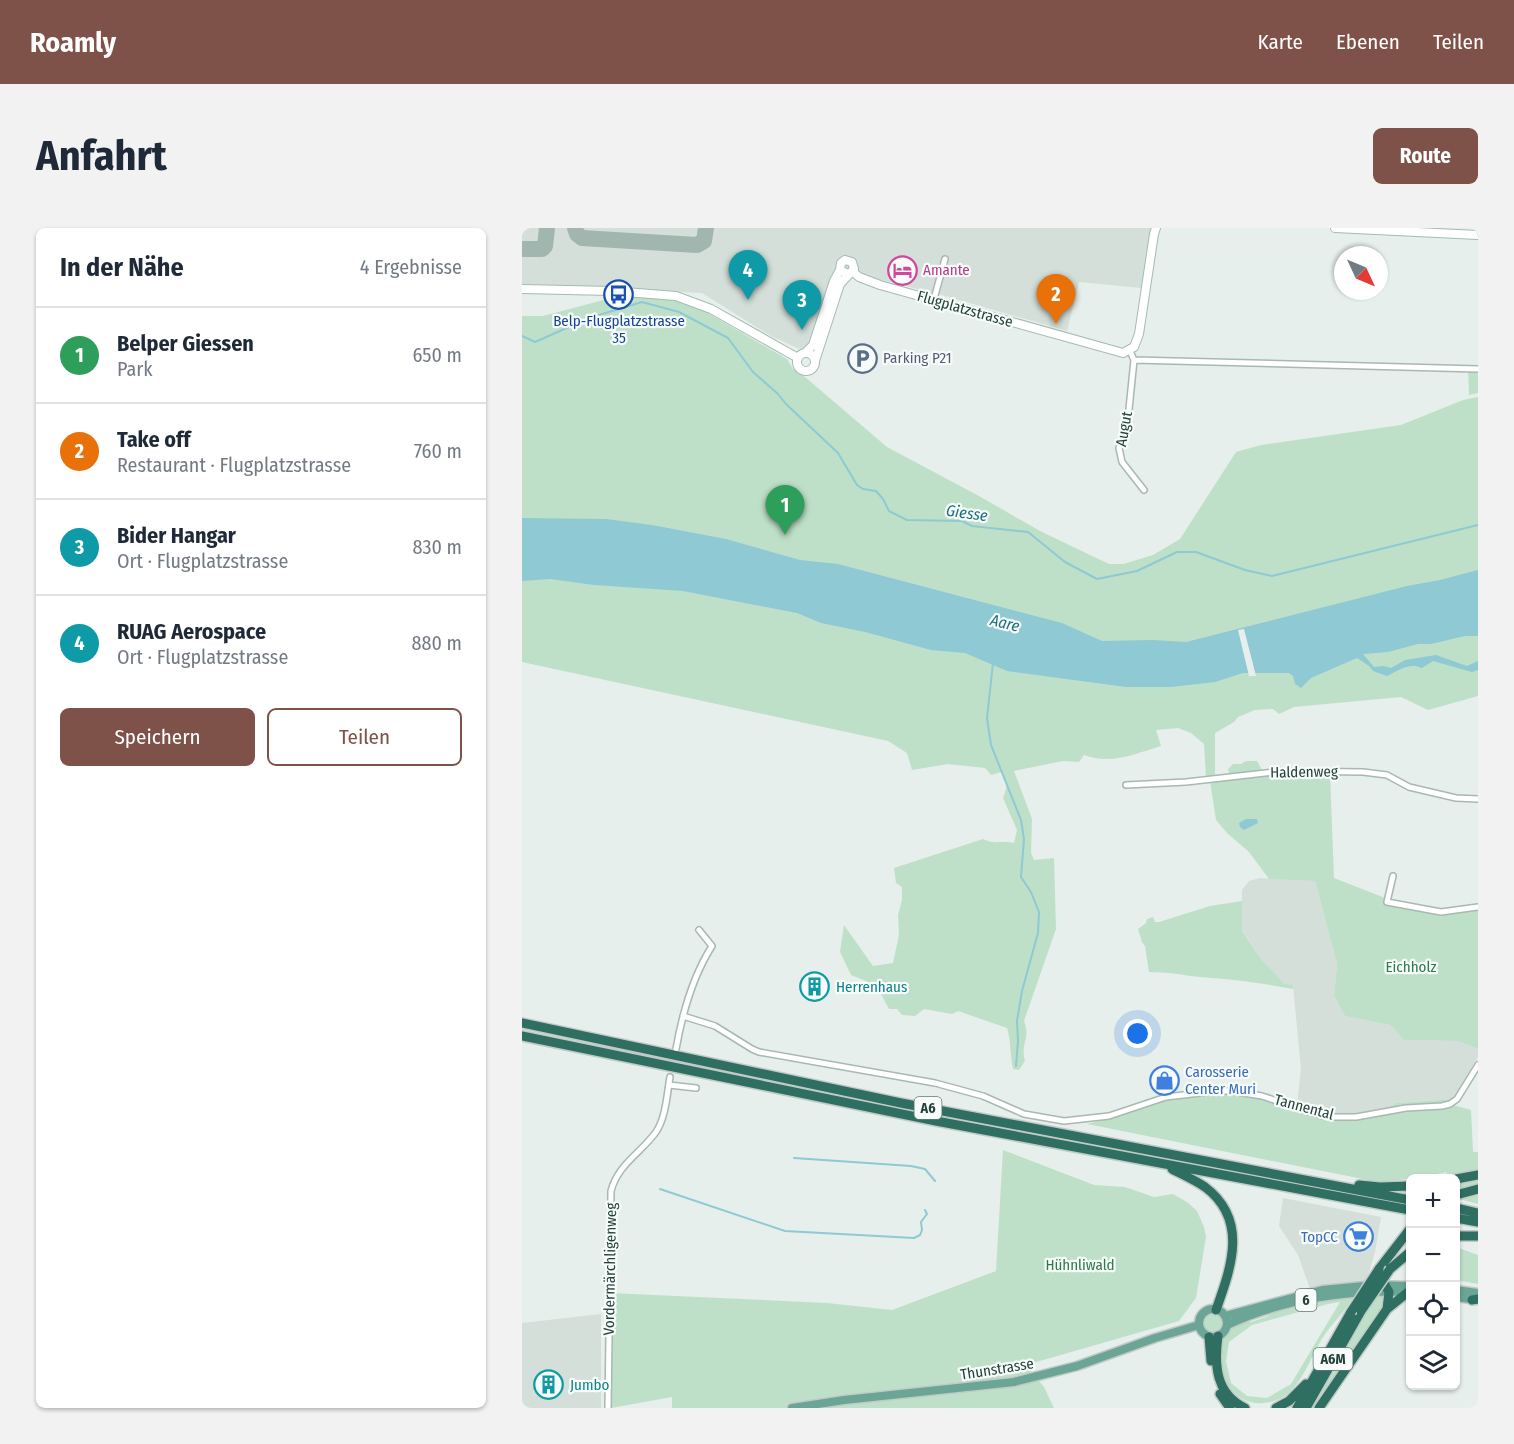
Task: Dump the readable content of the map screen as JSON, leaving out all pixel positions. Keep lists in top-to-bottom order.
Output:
{
  "streets": {
    "highway": ["A6", "A6M"],
    "main road": ["6", "Thunstrasse"],
    "street": [
      "Flugplatzstrasse",
      "Augut",
      "Haldenweg",
      "Tannental",
      "Vordermärchligenweg"
    ]
  },
  "crossings": [
    ["6", "Thunstrasse"]
  ],
  "water": ["Giesse", "Aare"],
  "parks": ["Eichholz", "Hühnliwald"],
  "places": {
    "hotel": ["Amante"],
    "bus stop": ["Belp-Flugplatzstrasse 35"],
    "parking": ["Parking P21"],
    "building": ["Herrenhaus", "Jumbo"],
    "shop": ["Carosserie Center Muri"],
    "supermarket": ["TopCC"]
  },
  "north": "bottom right",
  "page": {
    "header": "Roamly",
    "nav": ["Karte", "Ebenen", "Teilen"],
    "buttons": [
      "Route",
      ["Speichern", "Teilen"]
    ],
    "title": "Anfahrt",
    "heading": ["In der Nähe", "4 Ergebnisse"],
    "pins": [
      "4",
      "2",
      "3",
      "1"
    ],
    "list": [
      {
        "mark": "1",
        "name": "Belper Giessen",
        "note": "Park",
        "value": "650 m"
      },
      {
        "mark": "2",
        "name": "Take off",
        "note": "Restaurant · Flugplatzstrasse",
        "value": "760 m"
      },
      {
        "mark": "3",
        "name": "Bider Hangar",
        "note": "Ort · Flugplatzstrasse",
        "value": "830 m"
      },
      {
        "mark": "4",
        "name": "RUAG Aerospace",
        "note": "Ort · Flugplatzstrasse",
        "value": "880 m"
      }
    ],
    "map_buttons": ["+", "−"]
  }
}
